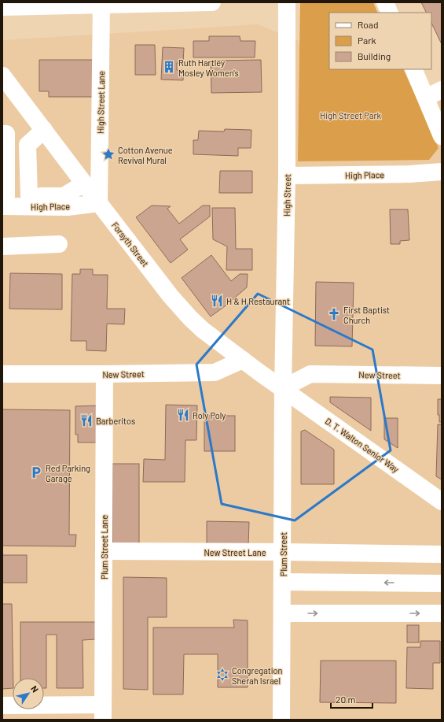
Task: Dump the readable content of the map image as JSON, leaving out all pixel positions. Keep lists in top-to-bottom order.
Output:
{
  "streets": {
    "street": [
      "High Street Lane",
      "High Place",
      "High Street",
      "Forsyth Street",
      "New Street",
      "D. T. Walton Senior Way",
      "Plum Street Lane",
      "New Street Lane",
      "Plum Street"
    ]
  },
  "crossings": [
    ["High Street Lane", "High Place"],
    ["High Street Lane", "Forsyth Street"],
    ["High Place", "High Street"],
    ["High Place", "Forsyth Street"],
    ["High Street", "Forsyth Street"],
    ["High Street", "New Street"],
    ["High Street", "D. T. Walton Senior Way"],
    ["High Street", "Plum Street"],
    ["Forsyth Street", "New Street"],
    ["Forsyth Street", "D. T. Walton Senior Way"],
    ["Forsyth Street", "Plum Street"],
    ["New Street", "D. T. Walton Senior Way"],
    ["New Street", "Plum Street Lane"],
    ["New Street", "Plum Street"],
    ["D. T. Walton Senior Way", "Plum Street"],
    ["Plum Street Lane", "New Street Lane"],
    ["New Street Lane", "Plum Street"]
  ],
  "parks": ["High Street Park"],
  "places": {
    "building": ["Ruth Hartley Mosley Women's"],
    "place": ["Cotton Avenue Revival Mural"],
    "restaurant": ["H & H Restaurant", "Roly Poly", "Barberitos"],
    "church": ["First Baptist Church"],
    "parking": ["Red Parking Garage"],
    "synagogue": ["Congregation Sherah Israel"]
  },
  "legend": ["Road", "Park", "Building"],
  "scale_bar": "20 m",
  "north": "top right"
}
